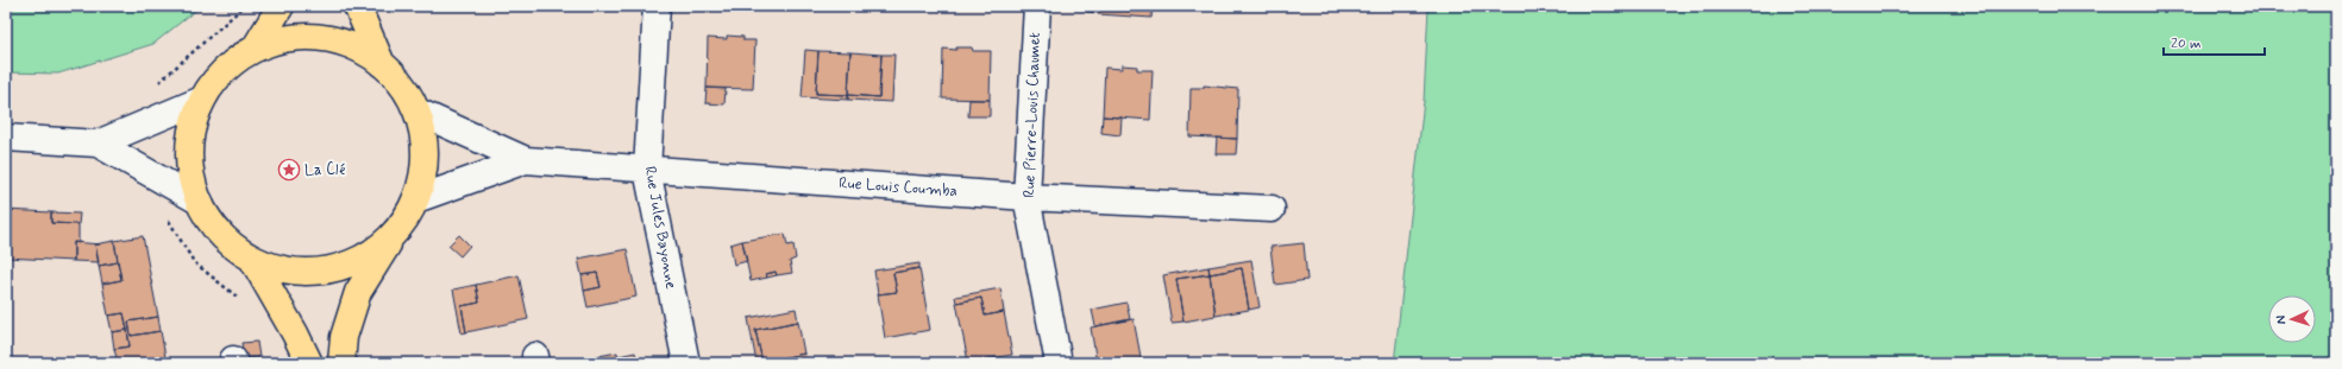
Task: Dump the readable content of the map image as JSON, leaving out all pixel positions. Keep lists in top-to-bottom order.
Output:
{
  "streets": {
    "street": ["Rue Pierre-Louis Chaumet", "Rue Louis Coumba", "Rue Jules Bayonne"]
  },
  "crossings": [
    ["Rue Pierre-Louis Chaumet", "Rue Louis Coumba"],
    ["Rue Louis Coumba", "Rue Jules Bayonne"]
  ],
  "places": {
    "place": ["La Clé"]
  },
  "scale_bar": "20 m",
  "north": "left"
}
